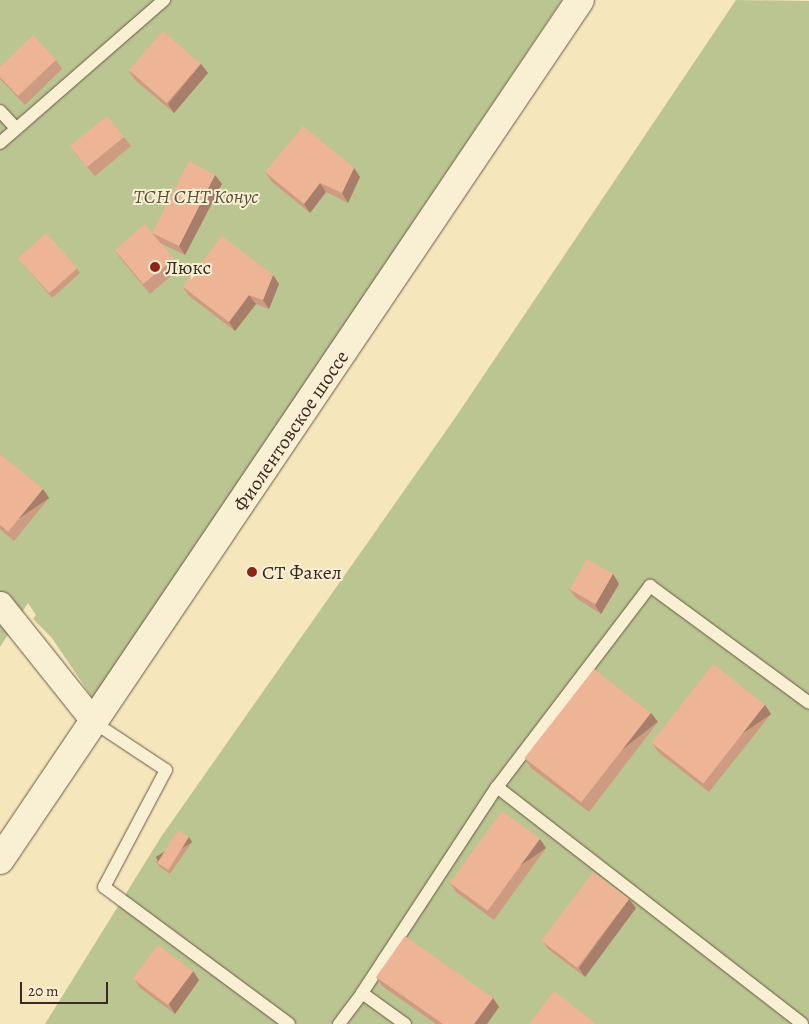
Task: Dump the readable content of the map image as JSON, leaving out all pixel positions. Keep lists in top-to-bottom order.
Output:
{
  "streets": {
    "main road": ["Фиолентовское шоссе"]
  },
  "parks": ["ТСН СНТ Конус"],
  "places": ["Люкс", "СТ Факел"],
  "scale_bar": "20 m"
}
